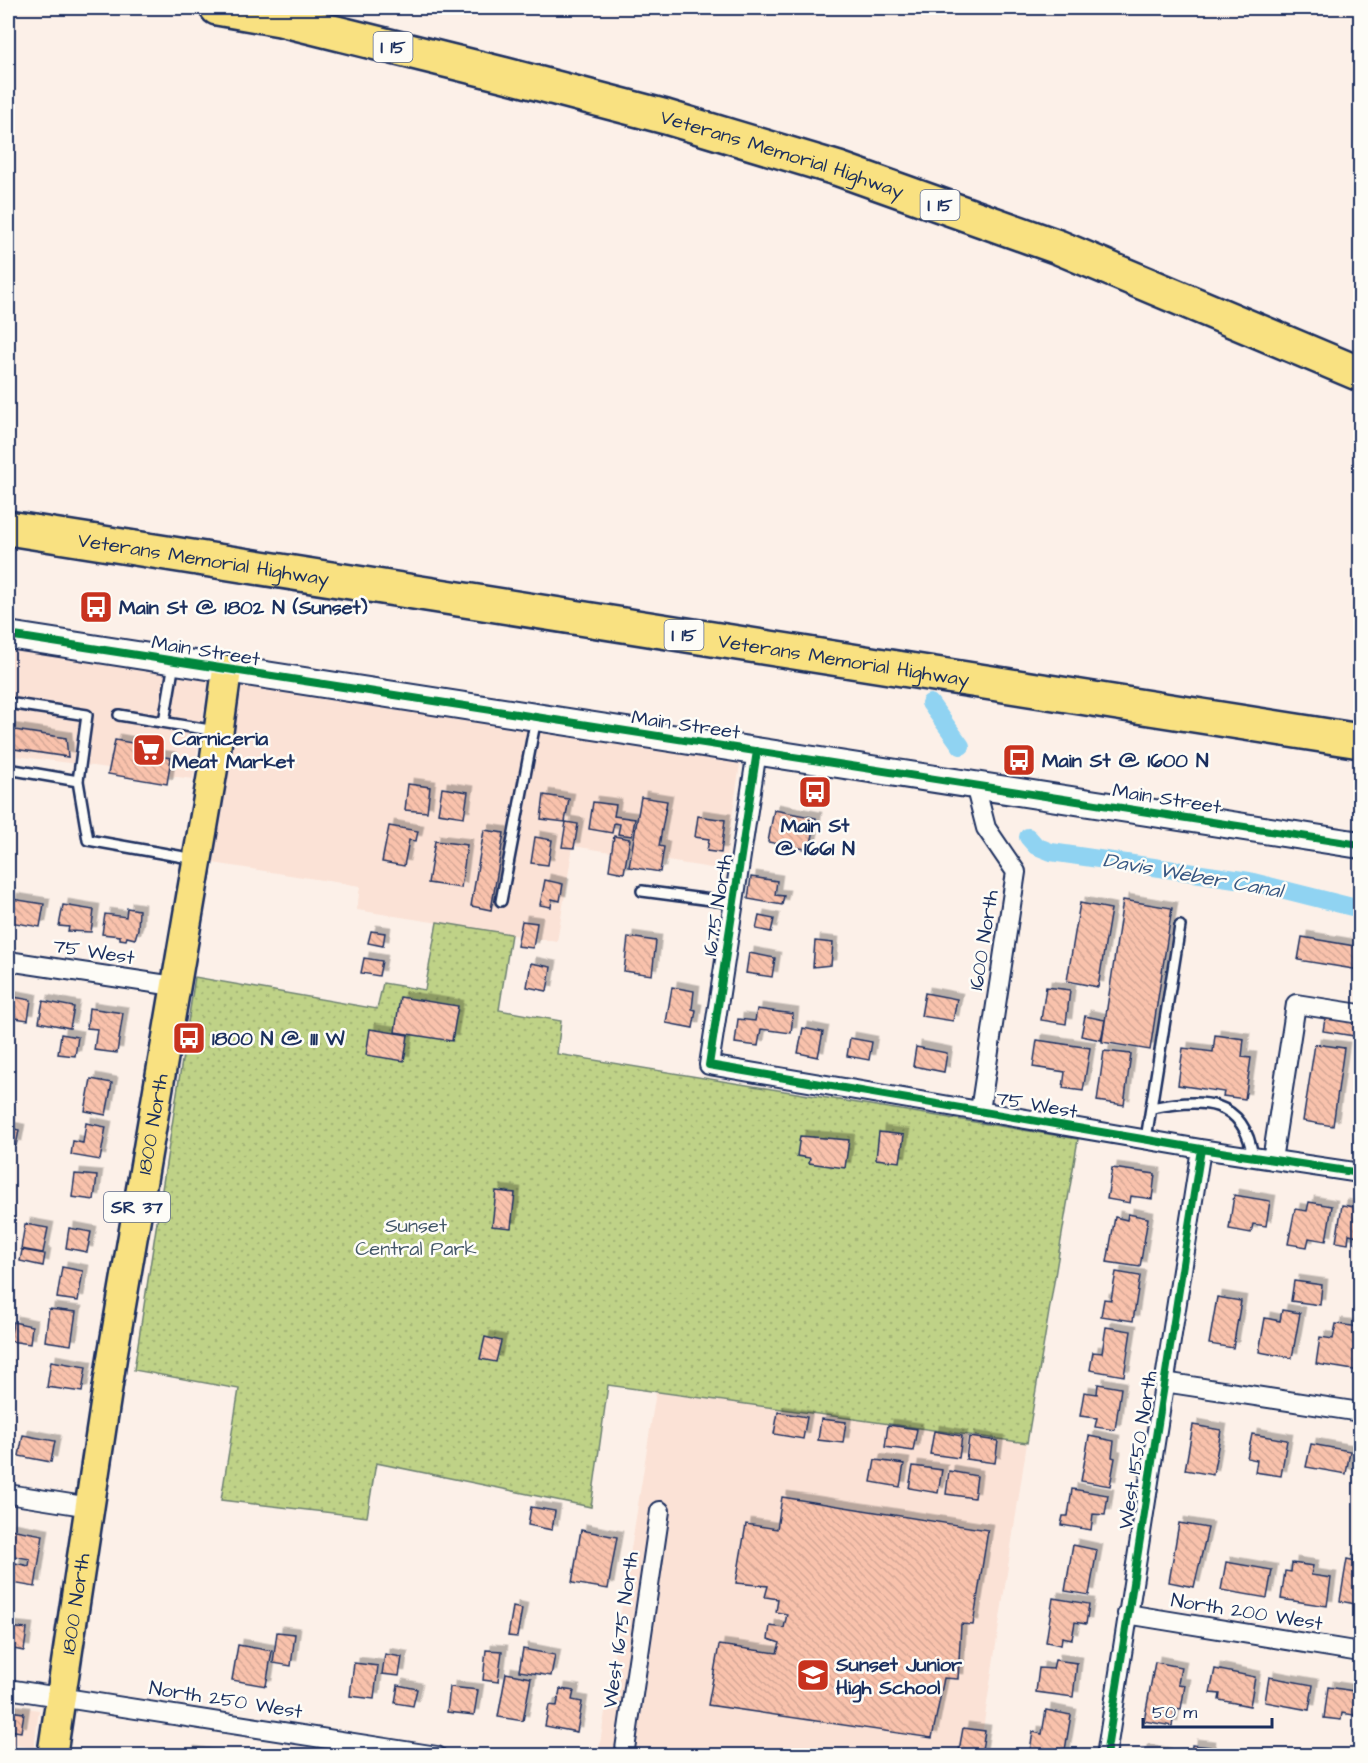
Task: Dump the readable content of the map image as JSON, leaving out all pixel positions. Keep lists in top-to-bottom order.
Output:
{
  "streets": {
    "highway": ["I 15", "Veterans Memorial Highway"],
    "main road": ["Main Street", "1800 North", "SR 37"],
    "street": [
      "1675 North",
      "1600 North",
      "75 West",
      "West 1550 North",
      "North 200 West",
      "West 1675 North",
      "North 250 West"
    ]
  },
  "crossings": [
    ["Main Street", "1675 North"],
    ["Main Street", "1600 North"],
    ["Main Street", "1800 North"],
    ["1675 North", "75 West"],
    ["1600 North", "75 West"],
    ["75 West", "1800 North"],
    ["75 West", "West 1550 North"],
    ["1800 North", "North 250 West"],
    ["West 1550 North", "North 200 West"]
  ],
  "water": ["Davis Weber Canal"],
  "parks": ["Sunset Central Park"],
  "places": {
    "bus stop": [
      "Main St @ 1802 N (Sunset)",
      "Main St @ 1600 N",
      "Main St @ 1661 N",
      "1800 N @ 111 W"
    ],
    "supermarket": ["Carniceria Meat Market"],
    "school or university": ["Sunset Junior High School"]
  },
  "scale_bar": "50 m"
}
